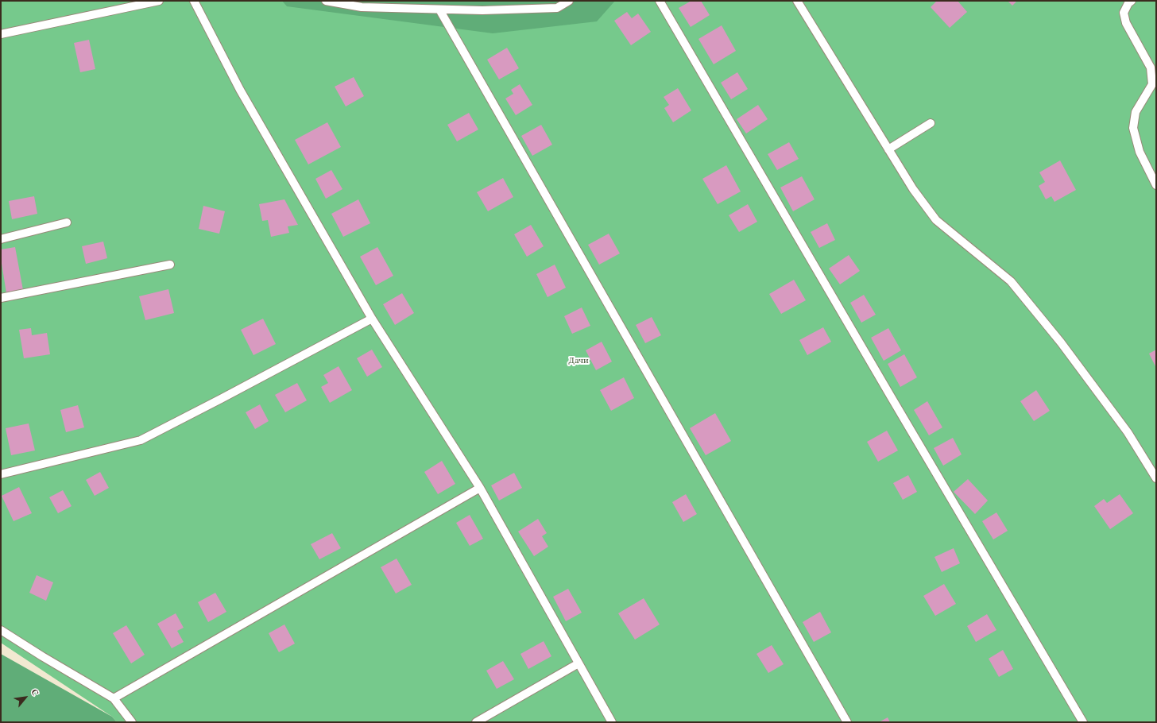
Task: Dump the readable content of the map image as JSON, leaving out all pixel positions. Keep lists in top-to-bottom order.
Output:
{
  "parks": ["Дачи"],
  "north": "top right"
}
